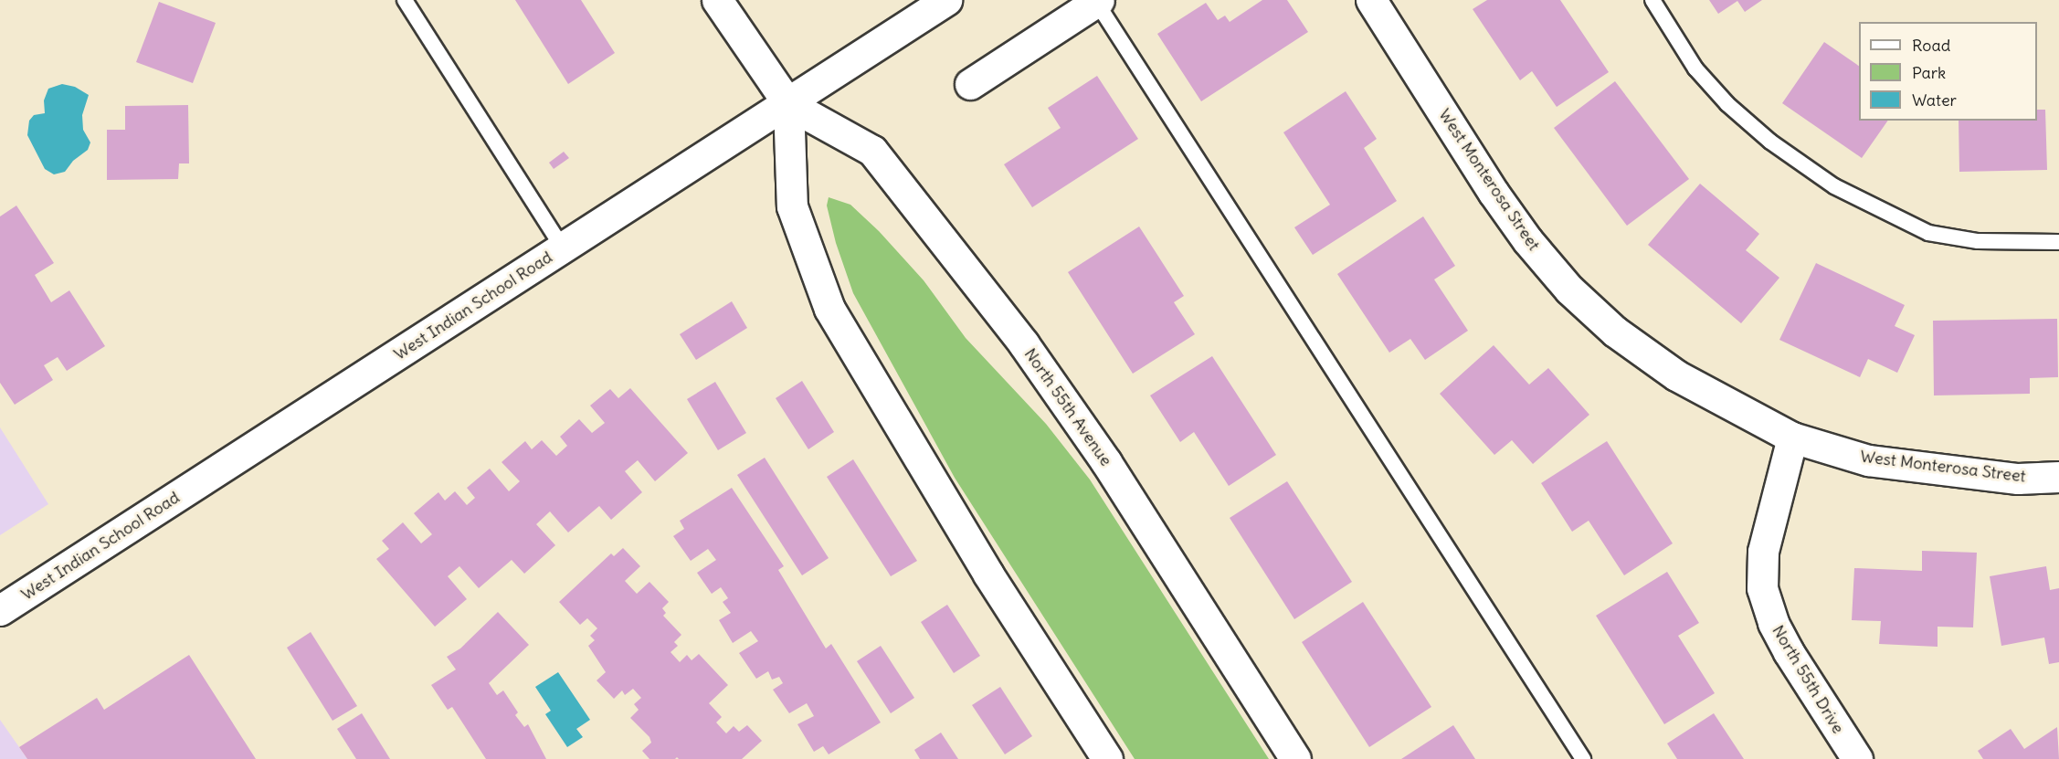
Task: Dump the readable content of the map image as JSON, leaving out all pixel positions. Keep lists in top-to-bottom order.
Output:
{
  "streets": {
    "street": [
      "West Monterosa Street",
      "West Indian School Road",
      "North 55th Avenue",
      "North 55th Drive"
    ]
  },
  "crossings": [
    ["West Monterosa Street", "North 55th Drive"],
    ["West Indian School Road", "North 55th Avenue"]
  ],
  "legend": ["Road", "Park", "Water"]
}
